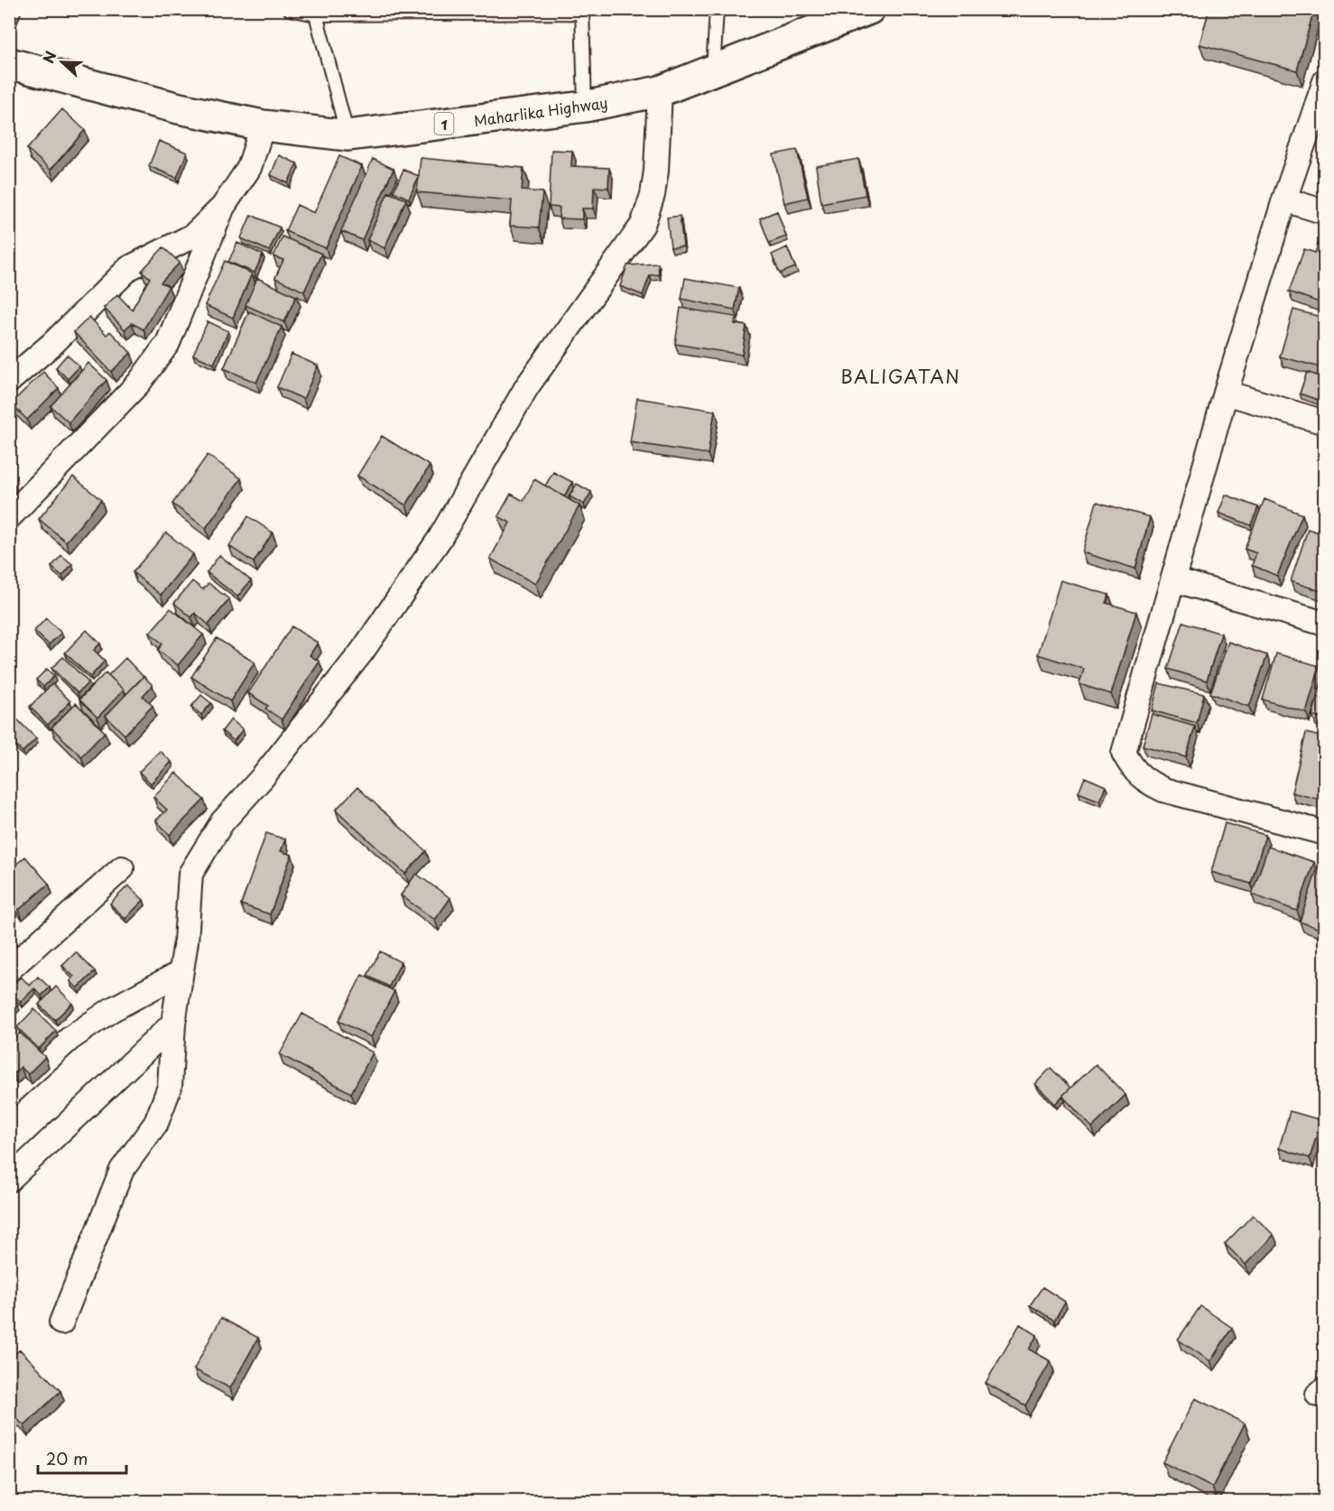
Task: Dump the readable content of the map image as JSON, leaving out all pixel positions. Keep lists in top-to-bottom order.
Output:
{
  "streets": {
    "highway": ["Maharlika Highway", "1"]
  },
  "districts": ["BALIGATAN"],
  "scale_bar": "20 m",
  "north": "left"
}
